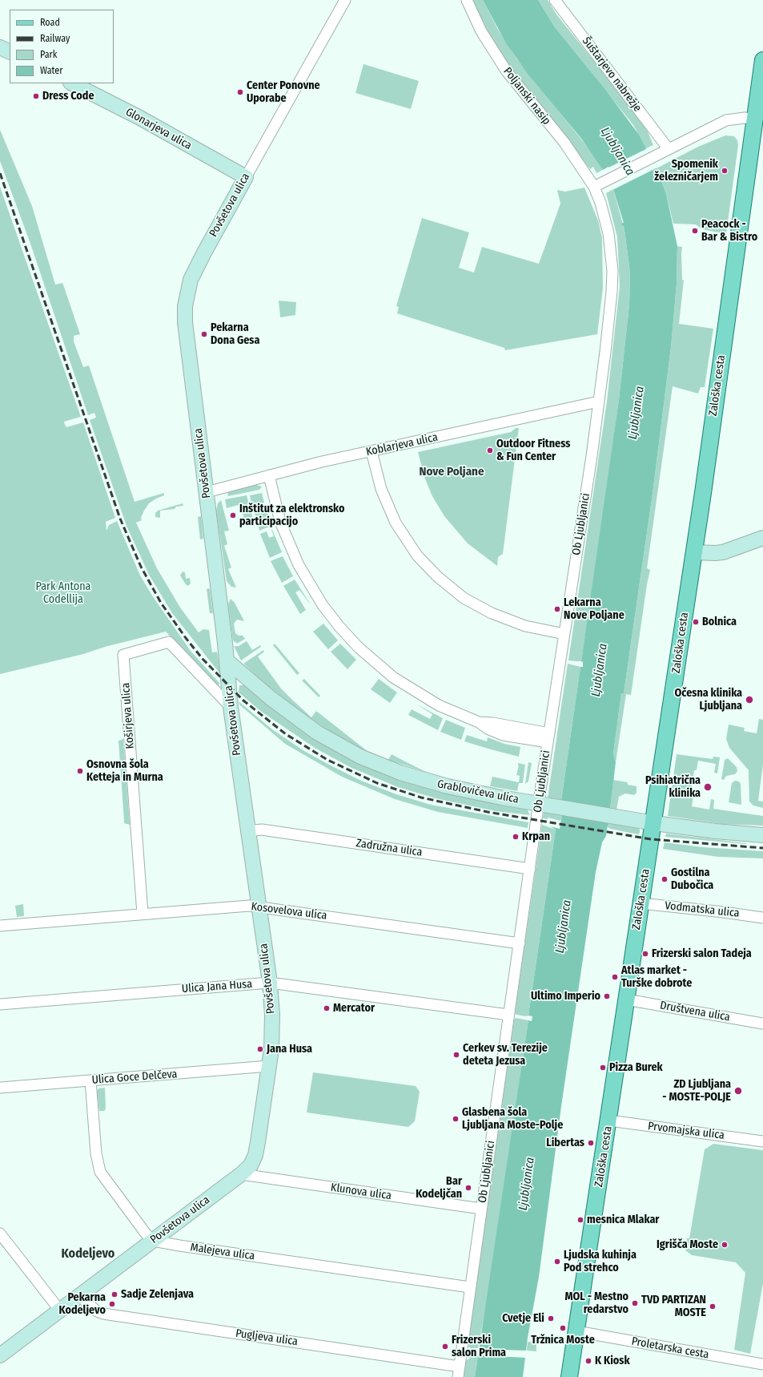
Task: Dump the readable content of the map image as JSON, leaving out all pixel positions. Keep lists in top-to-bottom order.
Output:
{
  "streets": {
    "main road": ["Zaloška cesta"],
    "street": [
      "Šuštarjevo nabrežje",
      "Poljanski nasip",
      "Glonarjeva ulica",
      "Povšetova ulica",
      "Koblarjeva ulica",
      "Ob Ljubljanici",
      "Koširjeva ulica",
      "Grablovičeva ulica",
      "Zadružna ulica",
      "Vodmatska ulica",
      "Kosovelova ulica",
      "Ulica Jana Husa",
      "Društvena ulica",
      "Ulica Goce Delčeva",
      "Prvomajska ulica",
      "Klunova ulica",
      "Malejeva ulica",
      "Pugljeva ulica",
      "Proletarska cesta"
    ]
  },
  "crossings": [
    ["Poljanski nasip", "Ob Ljubljanici"],
    ["Glonarjeva ulica", "Povšetova ulica"],
    ["Povšetova ulica", "Koblarjeva ulica"],
    ["Povšetova ulica", "Koširjeva ulica"],
    ["Povšetova ulica", "Grablovičeva ulica"],
    ["Povšetova ulica", "Zadružna ulica"],
    ["Povšetova ulica", "Kosovelova ulica"],
    ["Povšetova ulica", "Ulica Jana Husa"],
    ["Povšetova ulica", "Ulica Goce Delčeva"],
    ["Povšetova ulica", "Klunova ulica"],
    ["Povšetova ulica", "Malejeva ulica"],
    ["Povšetova ulica", "Pugljeva ulica"],
    ["Zaloška cesta", "Grablovičeva ulica"],
    ["Zaloška cesta", "Vodmatska ulica"],
    ["Zaloška cesta", "Društvena ulica"],
    ["Zaloška cesta", "Prvomajska ulica"],
    ["Zaloška cesta", "Proletarska cesta"],
    ["Koblarjeva ulica", "Ob Ljubljanici"],
    ["Ob Ljubljanici", "Grablovičeva ulica"],
    ["Ob Ljubljanici", "Zadružna ulica"],
    ["Ob Ljubljanici", "Kosovelova ulica"],
    ["Ob Ljubljanici", "Ulica Jana Husa"],
    ["Ob Ljubljanici", "Klunova ulica"],
    ["Ob Ljubljanici", "Malejeva ulica"],
    ["Ob Ljubljanici", "Pugljeva ulica"],
    ["Koširjeva ulica", "Kosovelova ulica"]
  ],
  "districts": ["Nove Poljane", "Kodeljevo"],
  "water": ["Ljubljanica"],
  "parks": ["Park Antona Codellija"],
  "places": [
    "Center Ponovne Uporabe",
    "Dress Code",
    "Spomenik železničarjem",
    "Peacock - Bar & Bistro",
    "Pekarna Dona Gesa",
    "Outdoor Fitness & Fun Center",
    "Inštitut za elektronsko participacijo",
    "Lekarna Nove Poljane",
    "Bolnica",
    "Očesna klinika Ljubljana",
    "Osnovna šola Ketteja in Murna",
    "Psihiatrična klinika",
    "Krpan",
    "Gostilna Dubočica",
    "Frizerski salon Tadeja",
    "Atlas market - Turške dobrote",
    "Ultimo Imperio",
    "Mercator",
    "Jana Husa",
    "Cerkev sv. Terezije deteta Jezusa",
    "Pizza Burek",
    "ZD Ljubljana - MOSTE-POLJE",
    "Glasbena šola Ljubljana Moste-Polje",
    "Libertas",
    "Bar Kodeljčan",
    "mesnica Mlakar",
    "Igrišča Moste",
    "Ljudska kuhinja Pod strehco",
    "Sadje Zelenjava",
    "MOL - Mestno redarstvo",
    "Pekarna Kodeljevo",
    "TVD PARTIZAN MOSTE",
    "Cvetje Eli",
    "Tržnica Moste",
    "Frizerski salon Prima",
    "K Kiosk"
  ],
  "legend": [
    "Road",
    "Railway",
    "Park",
    "Water"
  ]
}
